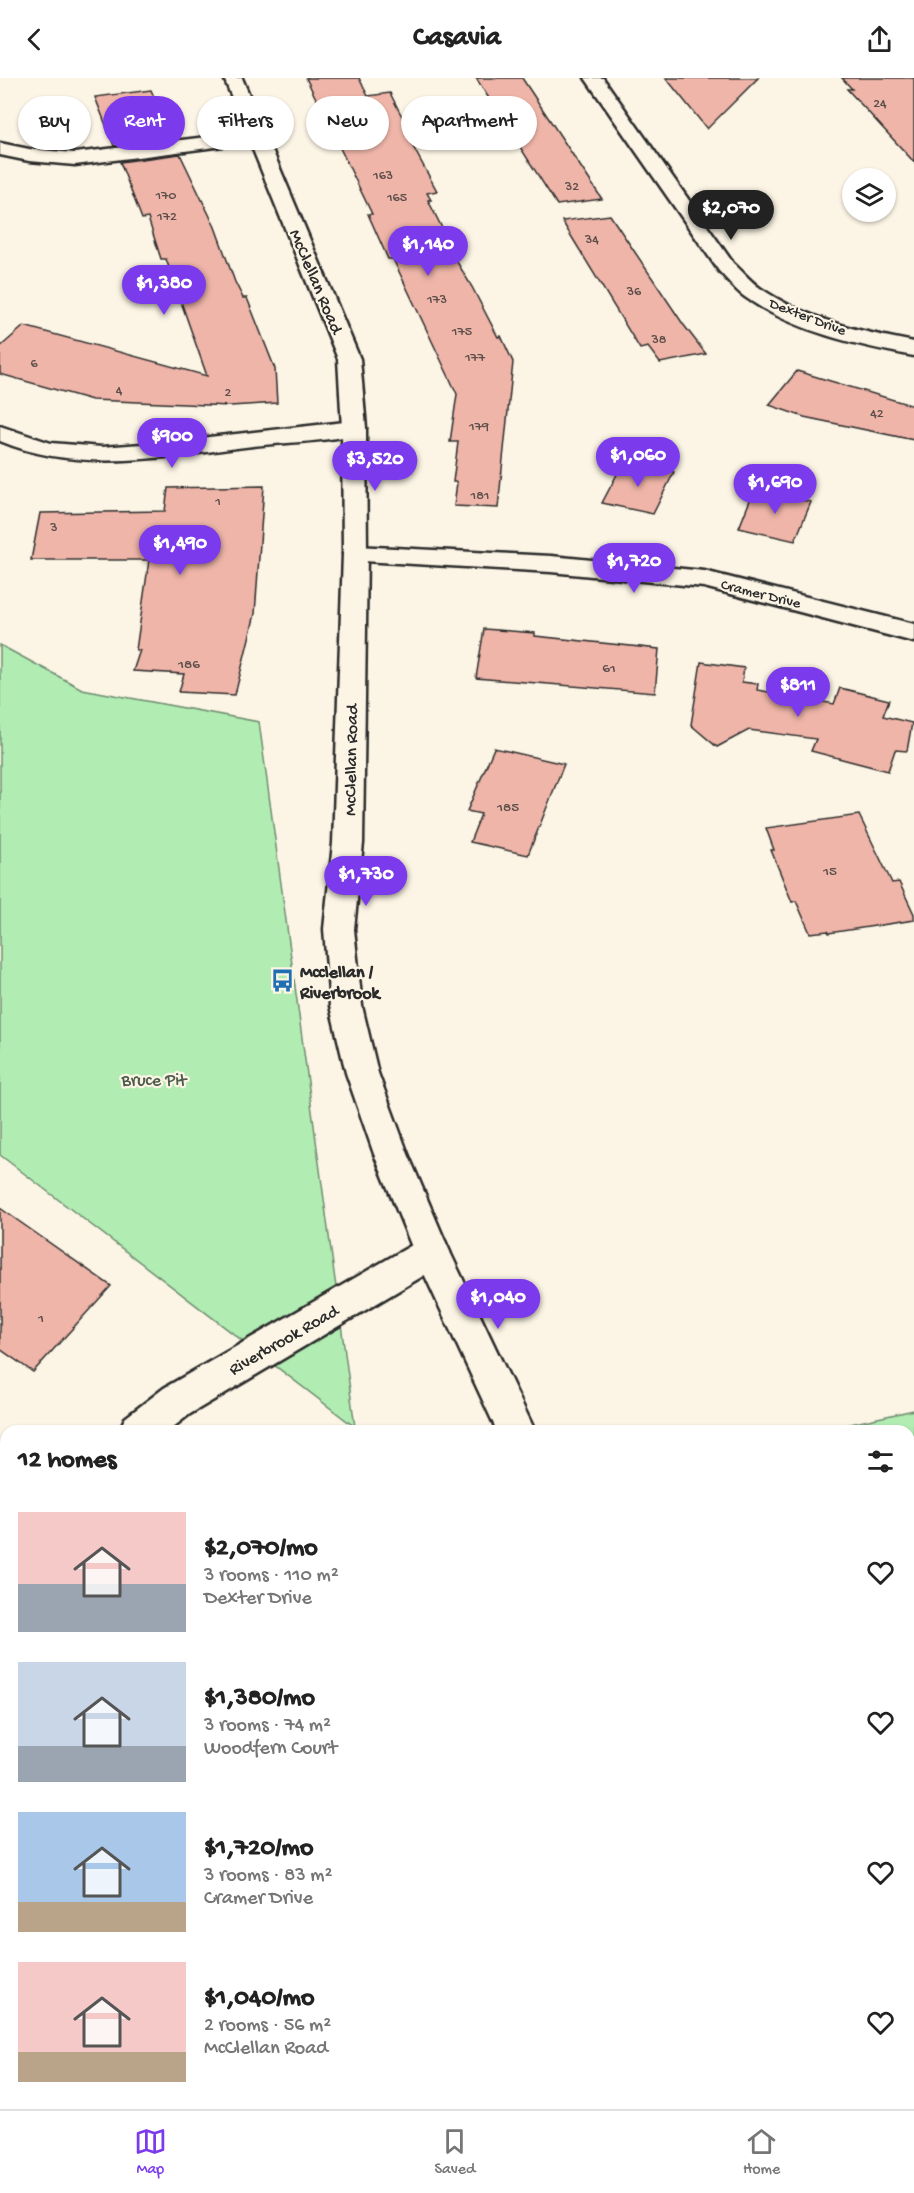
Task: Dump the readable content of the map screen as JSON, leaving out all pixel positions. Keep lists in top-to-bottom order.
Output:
{
  "streets": {
    "street": [
      "McClellan Road",
      "Dexter Drive",
      "Cramer Drive",
      "Riverbrook Road"
    ]
  },
  "crossings": [
    ["McClellan Road", "Cramer Drive"],
    ["McClellan Road", "Riverbrook Road"]
  ],
  "parks": ["Bruce Pit"],
  "places": {
    "bus stop": ["Mcclellan / Riverbrook"]
  },
  "house_numbers": [
    "24",
    "163",
    "32",
    "170",
    "165",
    "172",
    "34",
    "36",
    "173",
    "175",
    "38",
    "177",
    "6",
    "4",
    "2",
    "42",
    "179",
    "181",
    "1",
    "3",
    "186",
    "61",
    "185",
    "15",
    "1"
  ],
  "page": {
    "header": "Casavia",
    "chip": [
      "Buy",
      "Rent",
      "Filters",
      "New",
      "Apartment"
    ],
    "price": [
      "$2,070",
      "$1,140",
      "$1,380",
      "$900",
      "$1,060",
      "$3,520",
      "$1,690",
      "$1,490",
      "$1,720",
      "$811",
      "$1,730",
      "$1,040"
    ],
    "heading": "12 homes",
    "list": [
      {
        "name": "$2,070/mo",
        "note": "3 rooms · 110 m² · Dexter Drive"
      },
      {
        "name": "$1,380/mo",
        "note": "3 rooms · 74 m² · Woodfern Court"
      },
      {
        "name": "$1,720/mo",
        "note": "3 rooms · 83 m² · Cramer Drive"
      },
      {
        "name": "$1,040/mo",
        "note": "2 rooms · 56 m² · McClellan Road"
      }
    ],
    "tabs": ["Map", "Saved", "Home"]
  }
}
